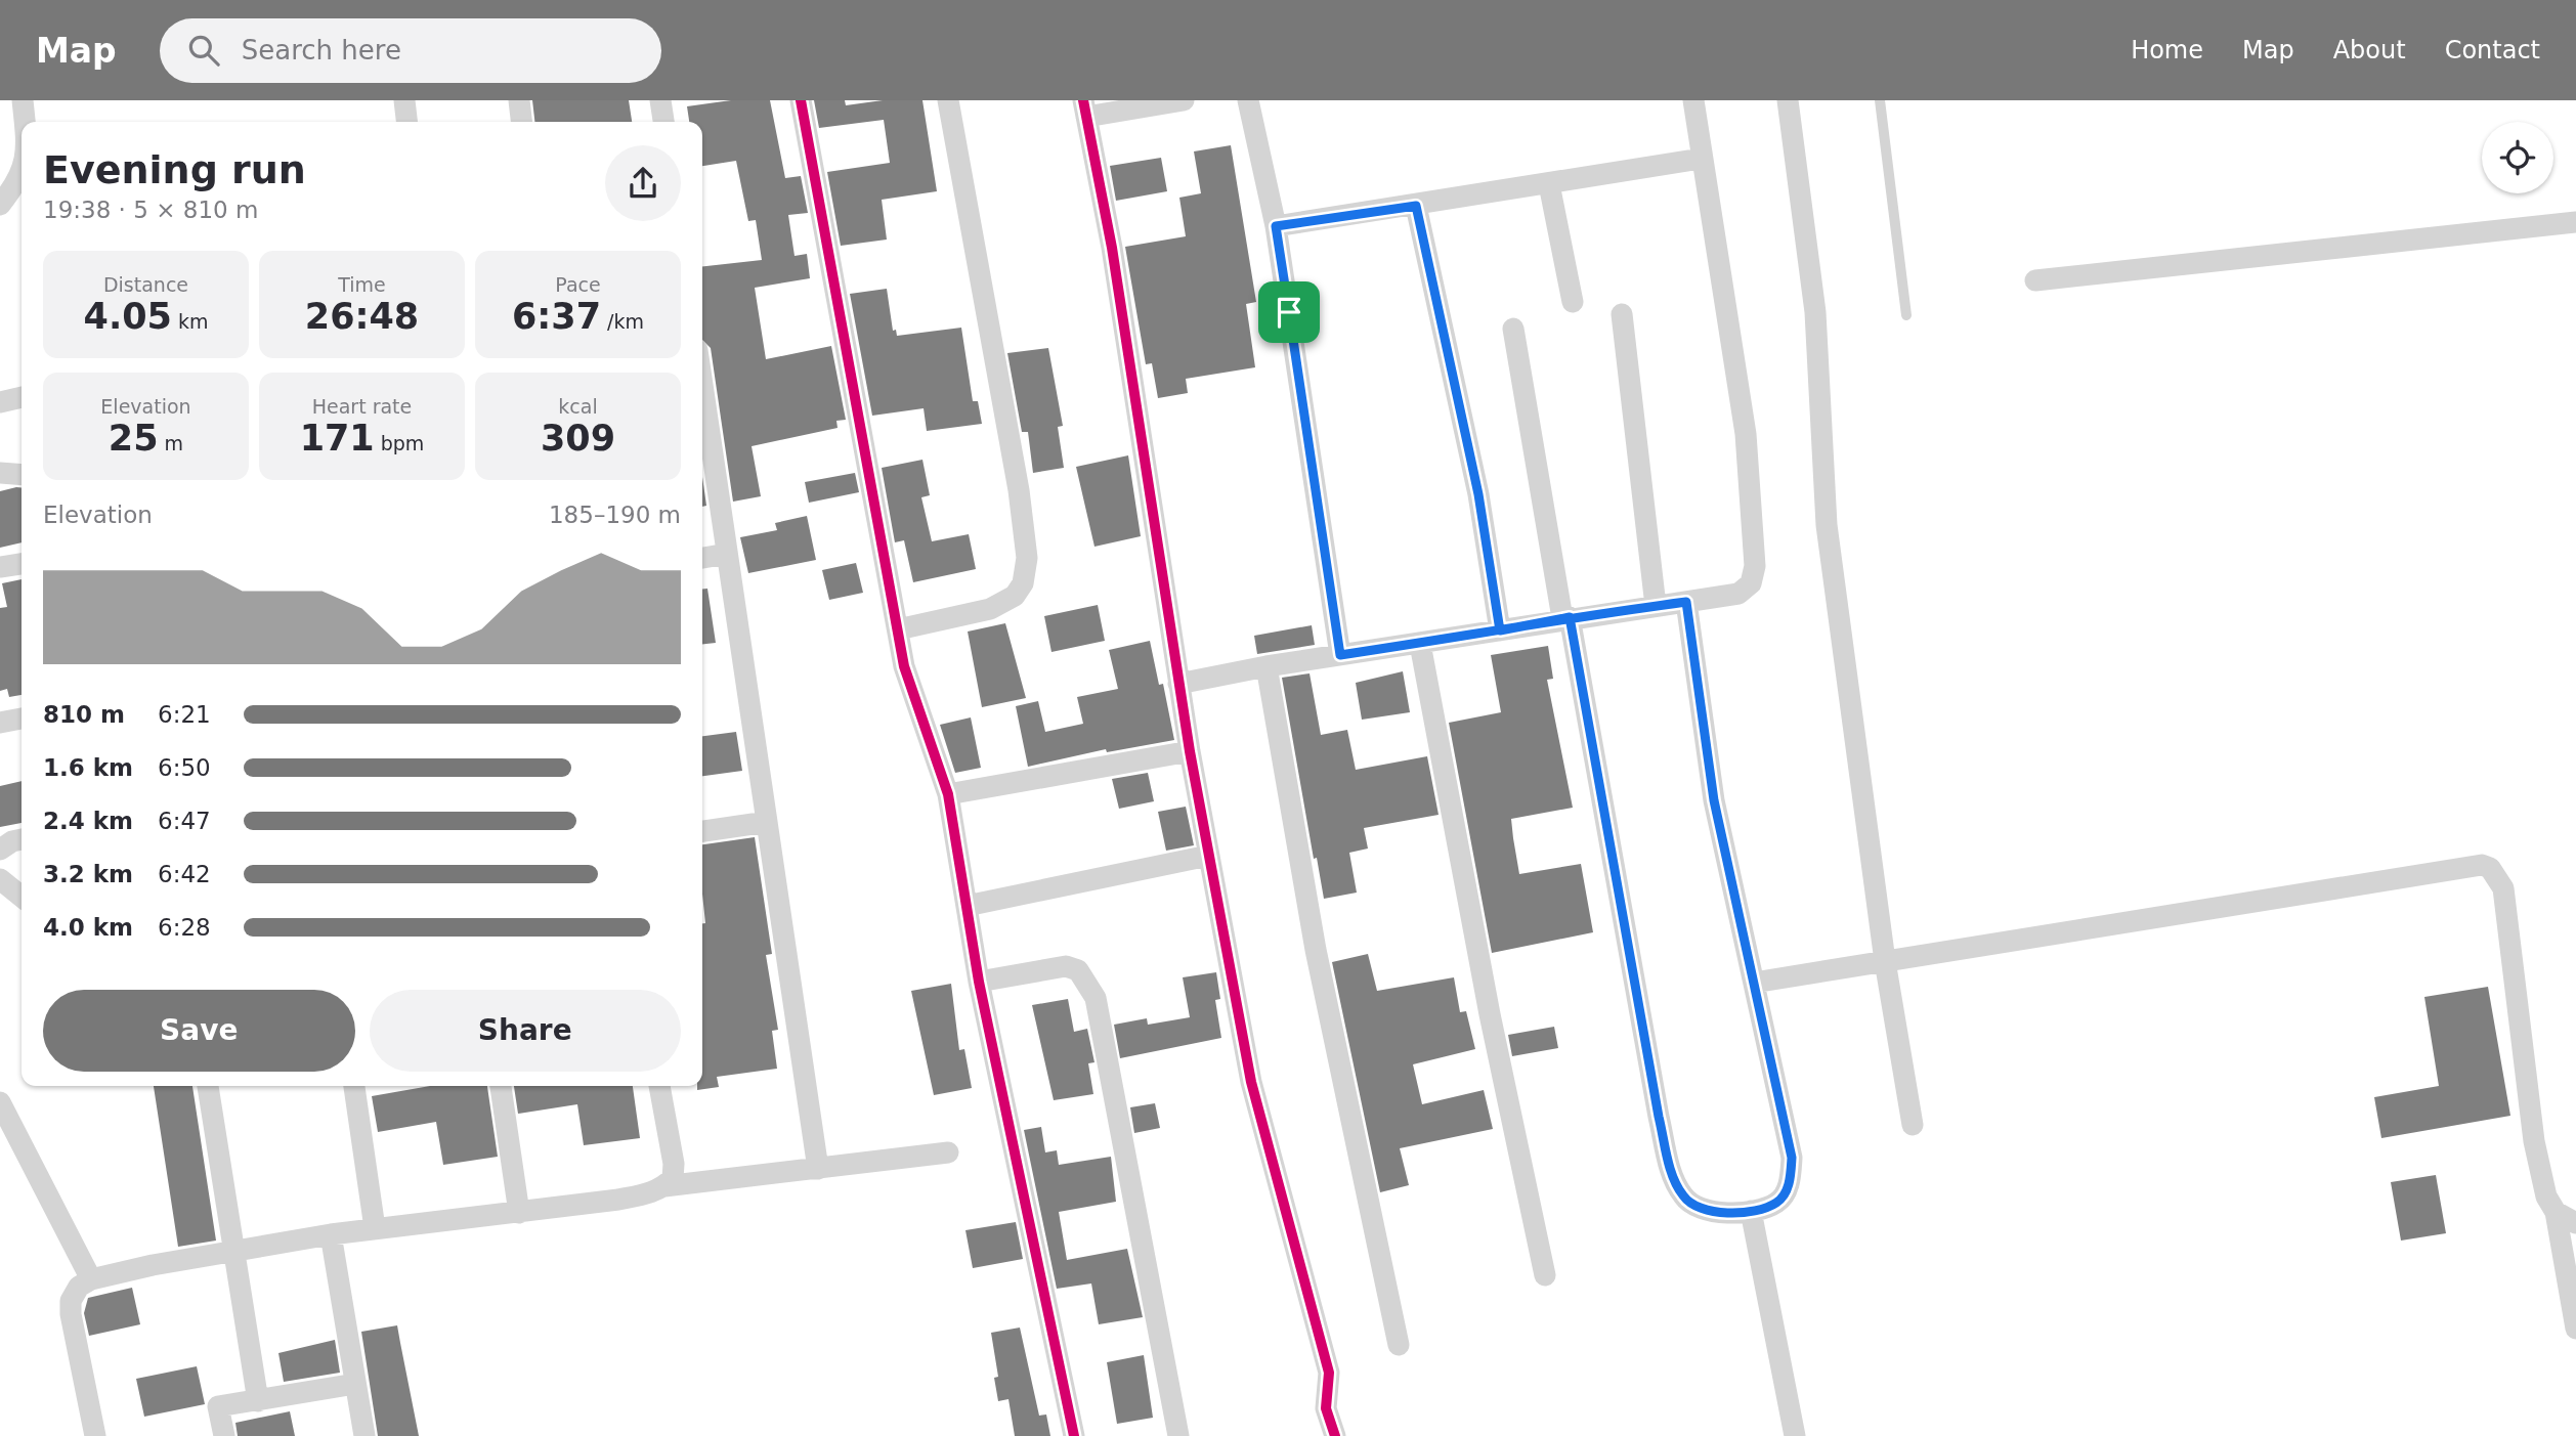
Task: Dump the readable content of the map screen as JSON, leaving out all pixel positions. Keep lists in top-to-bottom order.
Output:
{
  "page": {
    "header": "Map",
    "search": "Search here",
    "nav": [
      "Home",
      "Map",
      "About",
      "Contact"
    ],
    "heading": ["Evening run", "19:38 · 5 × 810 m"],
    "stats": [
      ["Distance", "4.05 km"],
      ["Time", "26:48"],
      ["Pace", "6:37 /km"],
      ["Elevation", "25 m"],
      ["Heart rate", "171 bpm"],
      ["kcal", "309"]
    ],
    "chart": ["Elevation", "185–190 m"],
    "list": [
      {
        "name": "810 m",
        "note": "6:21"
      },
      {
        "name": "1.6 km",
        "note": "6:50"
      },
      {
        "name": "2.4 km",
        "note": "6:47"
      },
      {
        "name": "3.2 km",
        "note": "6:42"
      },
      {
        "name": "4.0 km",
        "note": "6:28"
      }
    ],
    "buttons": ["Save", "Share"]
  }
}
